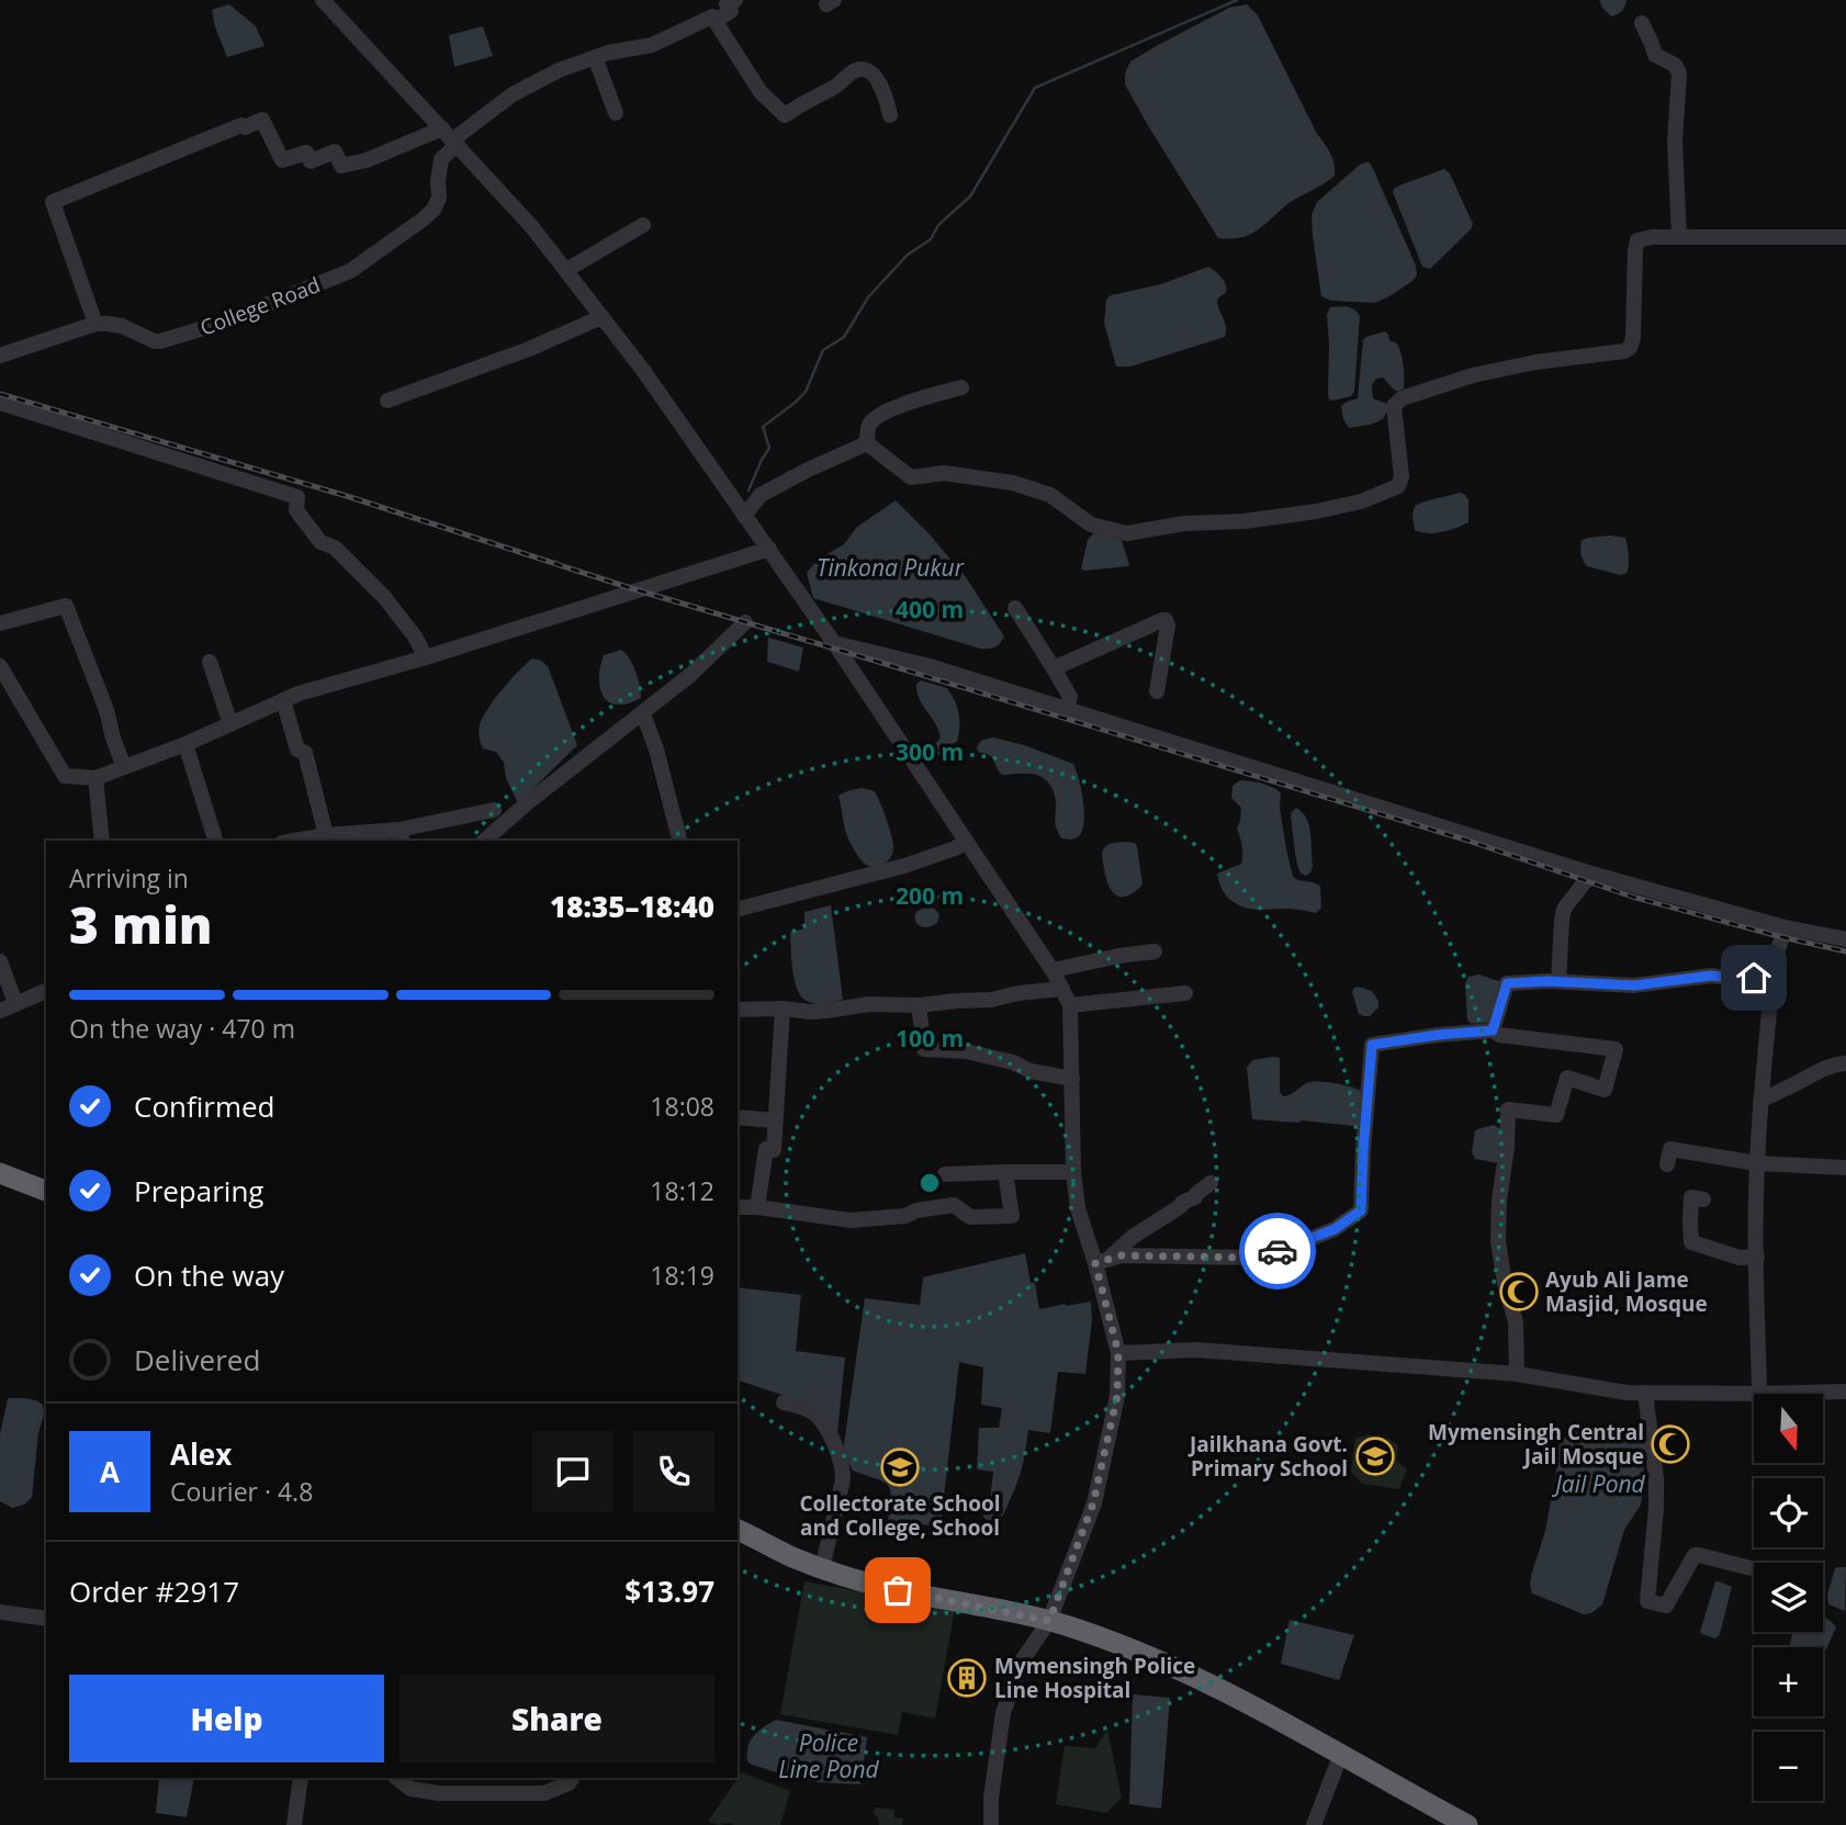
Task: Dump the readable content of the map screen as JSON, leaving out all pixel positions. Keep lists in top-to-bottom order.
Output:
{
  "streets": {
    "street": ["College Road"]
  },
  "water": ["Tinkona Pukur", "Jail Pond", "Police Line Pond"],
  "places": {
    "mosque": ["Ayub Ali Jame Masjid, Mosque", "Mymensingh Central Jail Mosque"],
    "school or university": ["Jailkhana Govt. Primary School", "Collectorate School and College, School"],
    "building": ["Mymensingh Police Line Hospital"]
  },
  "north": "bottom",
  "page": {
    "heading": ["3 min", "Arriving in", "18:35–18:40"],
    "panel": [
      "Alex",
      "Courier · 4.8",
      "Order #2917",
      "$13.97"
    ],
    "bar": "On the way · 470 m",
    "list": [
      ["Confirmed", "18:08"],
      ["Preparing", "18:12"],
      ["On the way", "18:19"],
      "Delivered"
    ],
    "map_buttons": ["+", "−"],
    "round": "A",
    "buttons": ["Help", "Share"]
  },
  "rings": [
    "400 m",
    "300 m",
    "200 m",
    "100 m"
  ]
}
